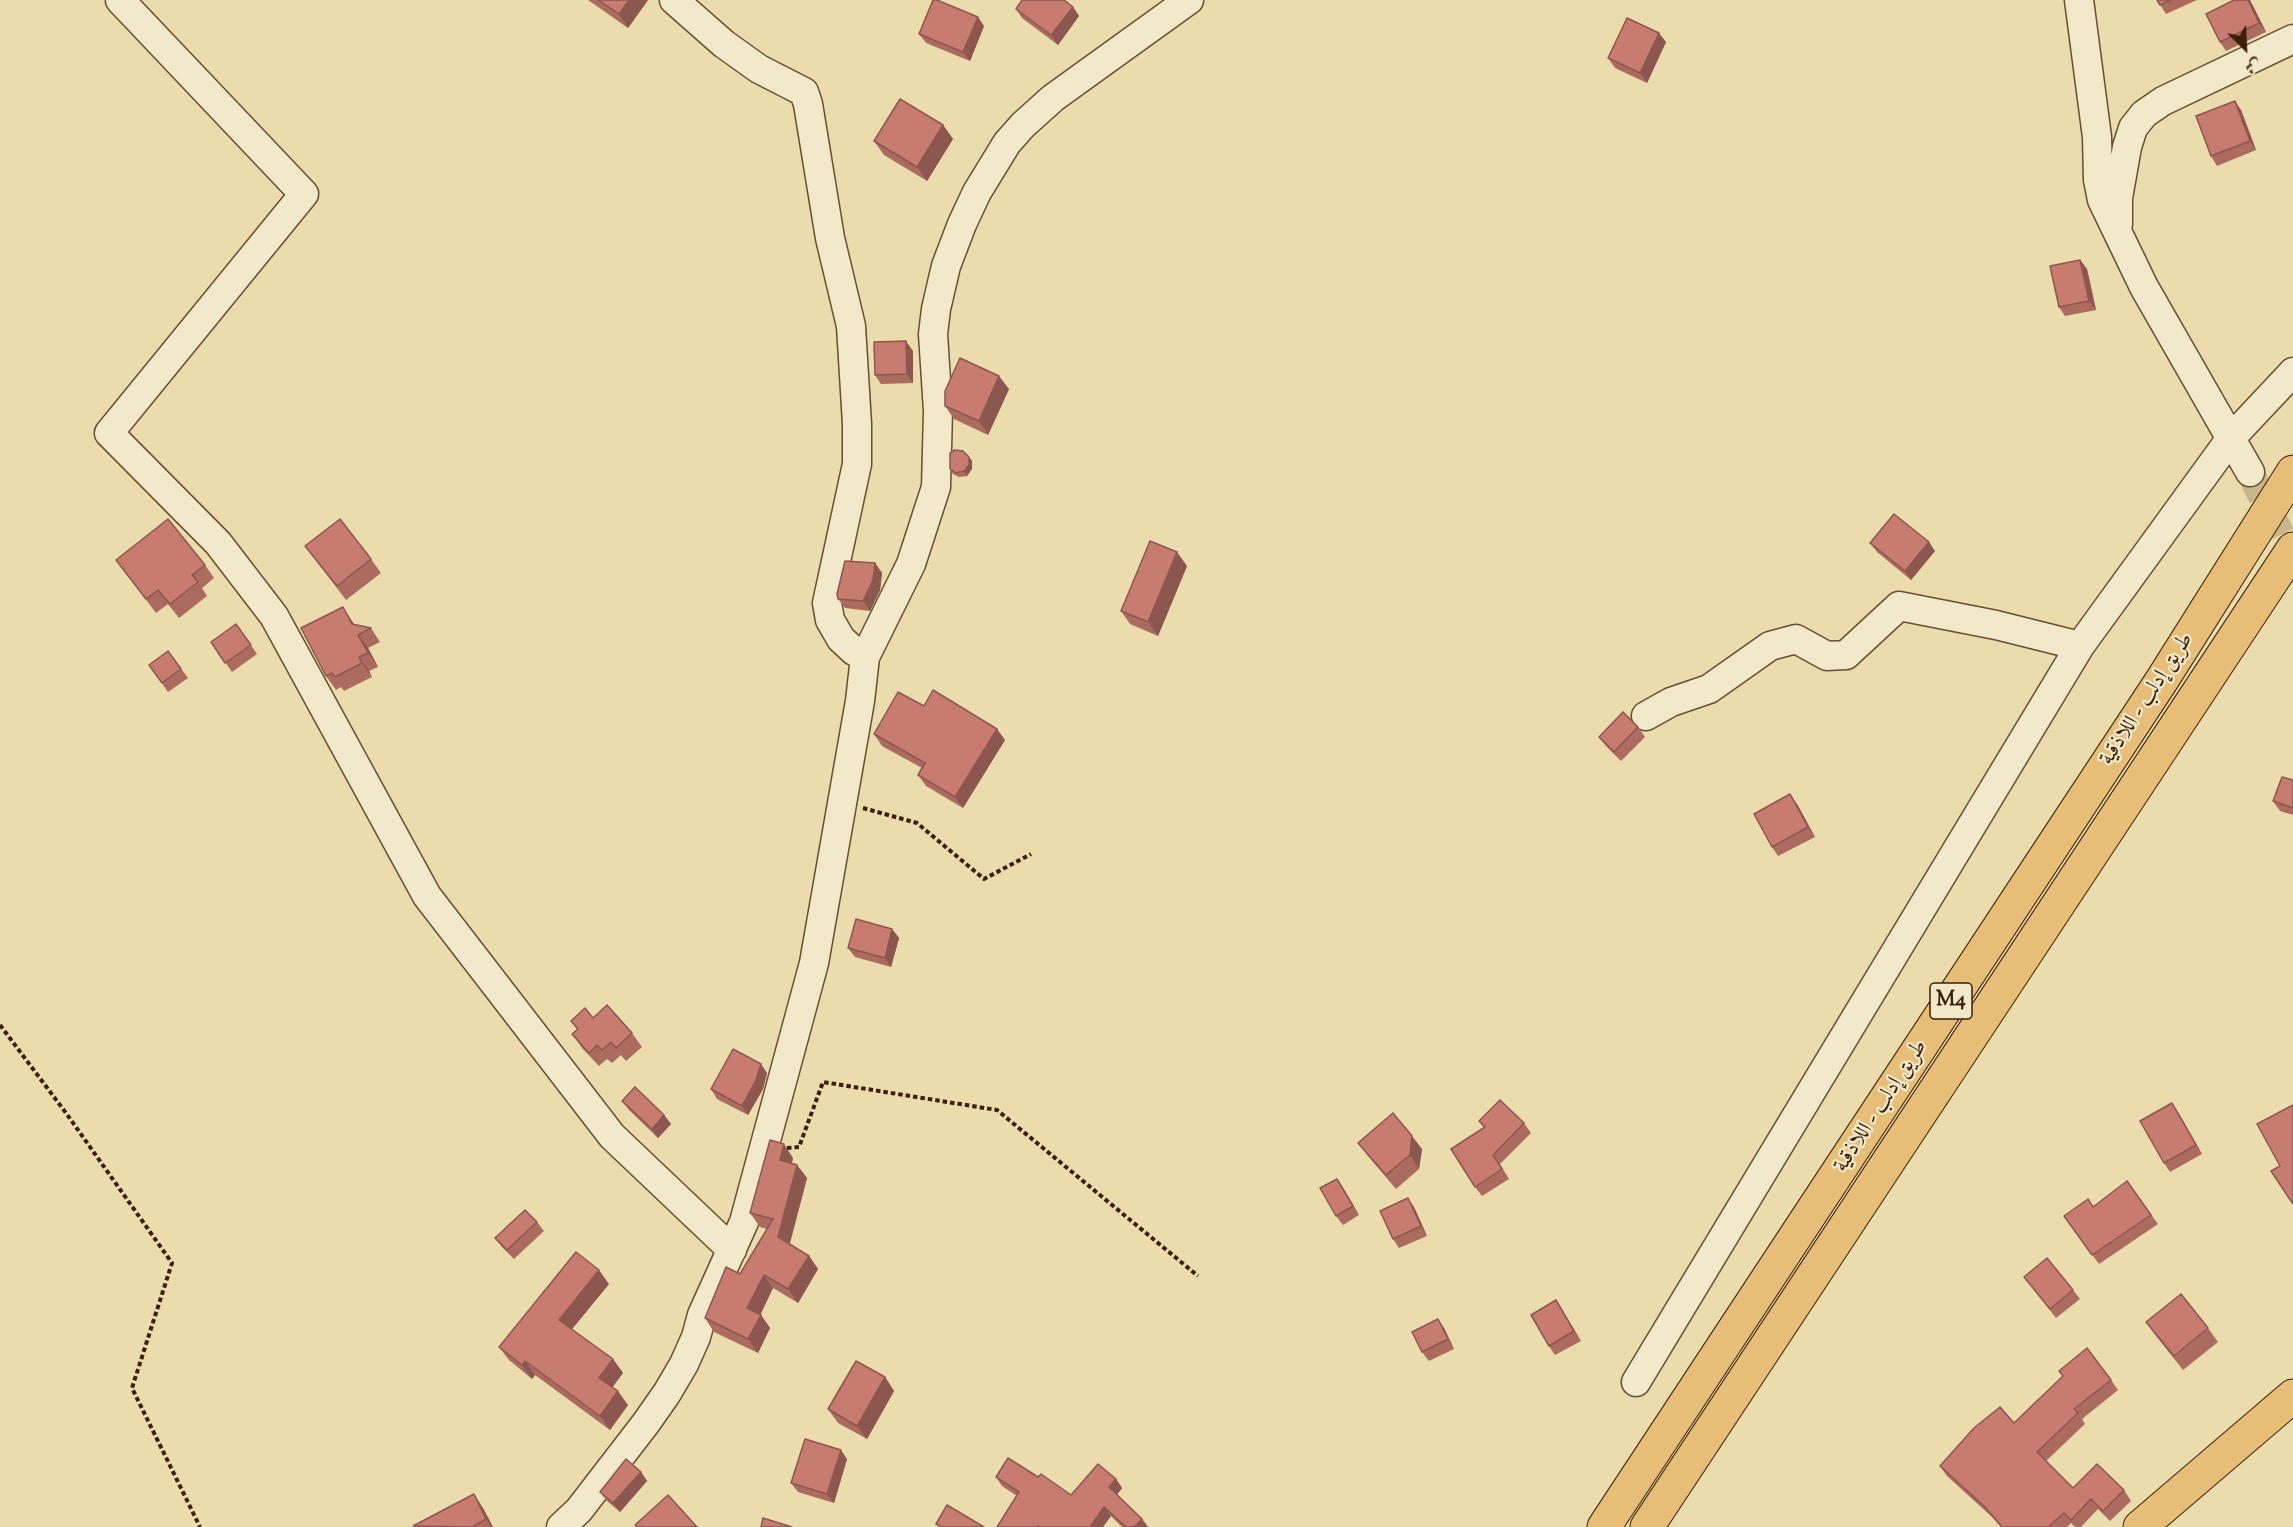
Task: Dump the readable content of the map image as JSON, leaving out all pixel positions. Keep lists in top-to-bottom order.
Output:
{
  "streets": {
    "main road": ["طريق إدلب - اللاذقية", "M4"]
  },
  "north": "bottom right"
}
